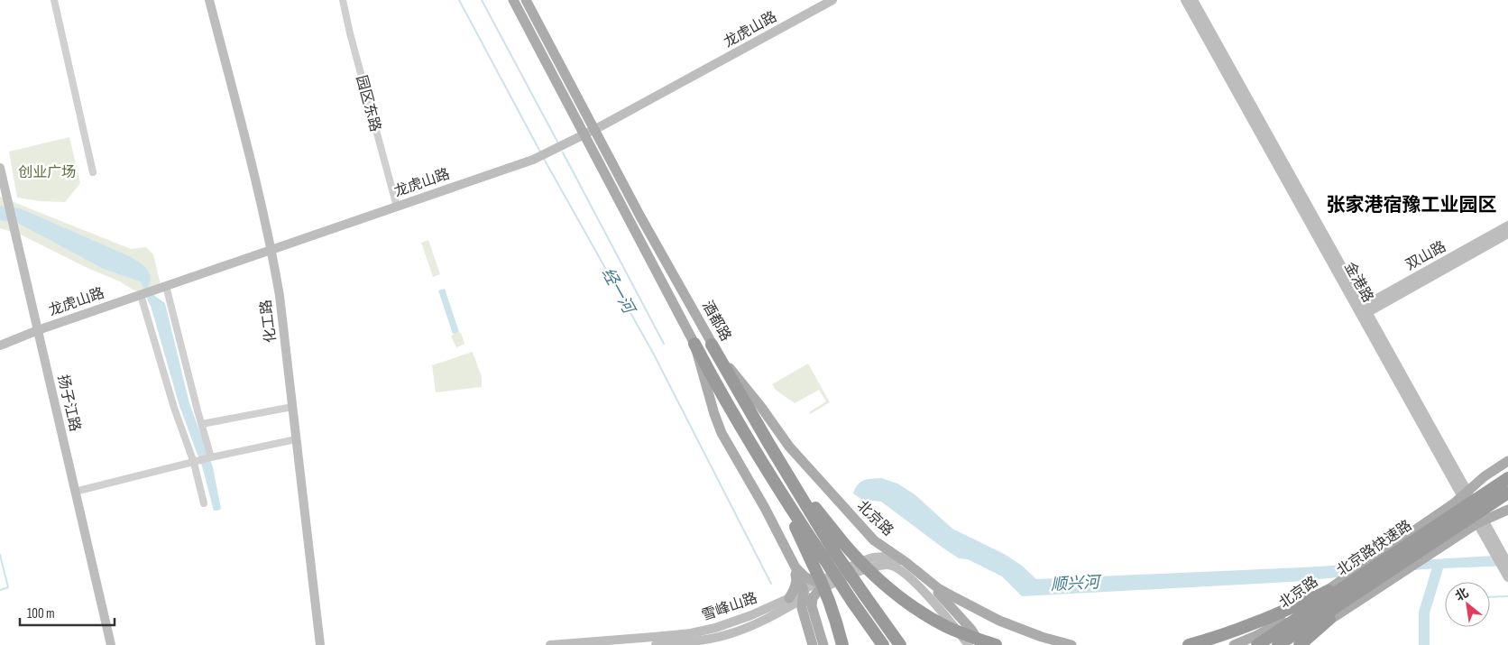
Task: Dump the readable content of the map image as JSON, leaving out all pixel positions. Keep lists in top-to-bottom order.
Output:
{
  "streets": {
    "highway": ["酒都路", "北京路快速路"],
    "main road": ["北京路"],
    "street": [
      "龙虎山路",
      "园区东路",
      "双山路",
      "金港路",
      "化工路",
      "扬子江路",
      "雪峰山路"
    ]
  },
  "crossings": [
    ["龙虎山路", "园区东路"],
    ["龙虎山路", "化工路"],
    ["龙虎山路", "酒都路"],
    ["龙虎山路", "扬子江路"],
    ["双山路", "金港路"],
    ["金港路", "北京路"],
    ["酒都路", "北京路"],
    ["北京路", "雪峰山路"]
  ],
  "districts": ["张家港宿豫工业园区"],
  "water": ["经一河", "顺兴河"],
  "parks": ["创业广场"],
  "scale_bar": "100 m",
  "north": "top left"
}
